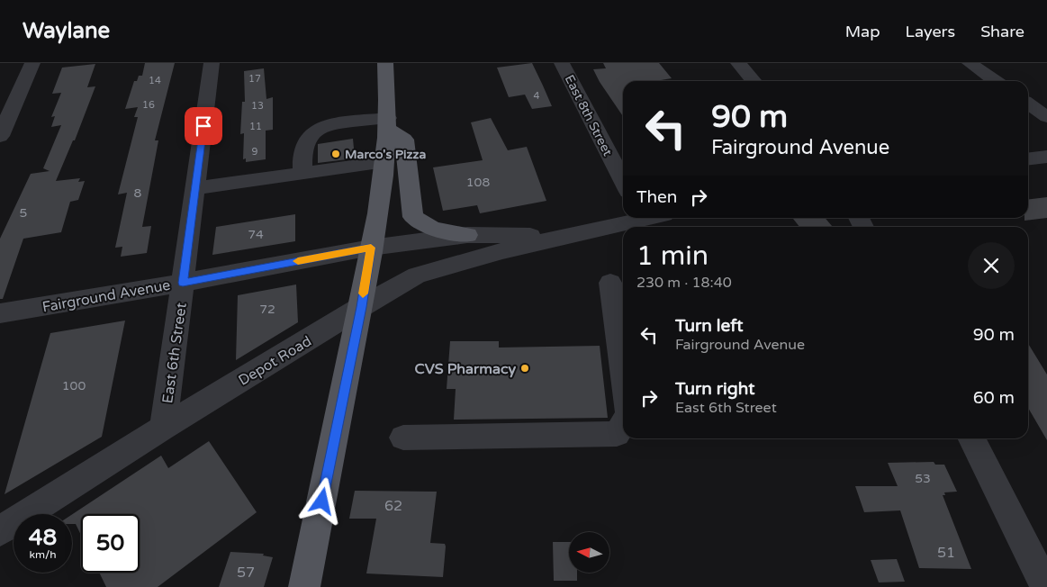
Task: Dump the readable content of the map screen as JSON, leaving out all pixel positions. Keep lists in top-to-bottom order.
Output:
{
  "streets": {
    "street": [
      "East 8th Street",
      "Fairground Avenue",
      "East 6th Street",
      "Depot Road"
    ]
  },
  "crossings": [
    ["Fairground Avenue", "East 6th Street"],
    ["Fairground Avenue", "Depot Road"],
    ["East 6th Street", "Depot Road"]
  ],
  "places": ["Marco's Pizza", "CVS Pharmacy"],
  "house_numbers": [
    "17",
    "14",
    "4",
    "16",
    "13",
    "11",
    "9",
    "108",
    "8",
    "5",
    "74",
    "72",
    "100",
    "53",
    "62",
    "51",
    "57"
  ],
  "north": "left",
  "page": {
    "header": "Waylane",
    "nav": ["Map", "Layers", "Share"],
    "turn": ["90 m", "Fairground Avenue"],
    "then": "Then",
    "heading": ["1 min", "230 m · 18:40"],
    "list": [
      {
        "name": "Turn left",
        "note": "Fairground Avenue",
        "value": "90 m"
      },
      {
        "name": "Turn right",
        "note": "East 6th Street",
        "value": "60 m"
      }
    ],
    "speed": "48 km/h",
    "limit": "50"
  }
}
